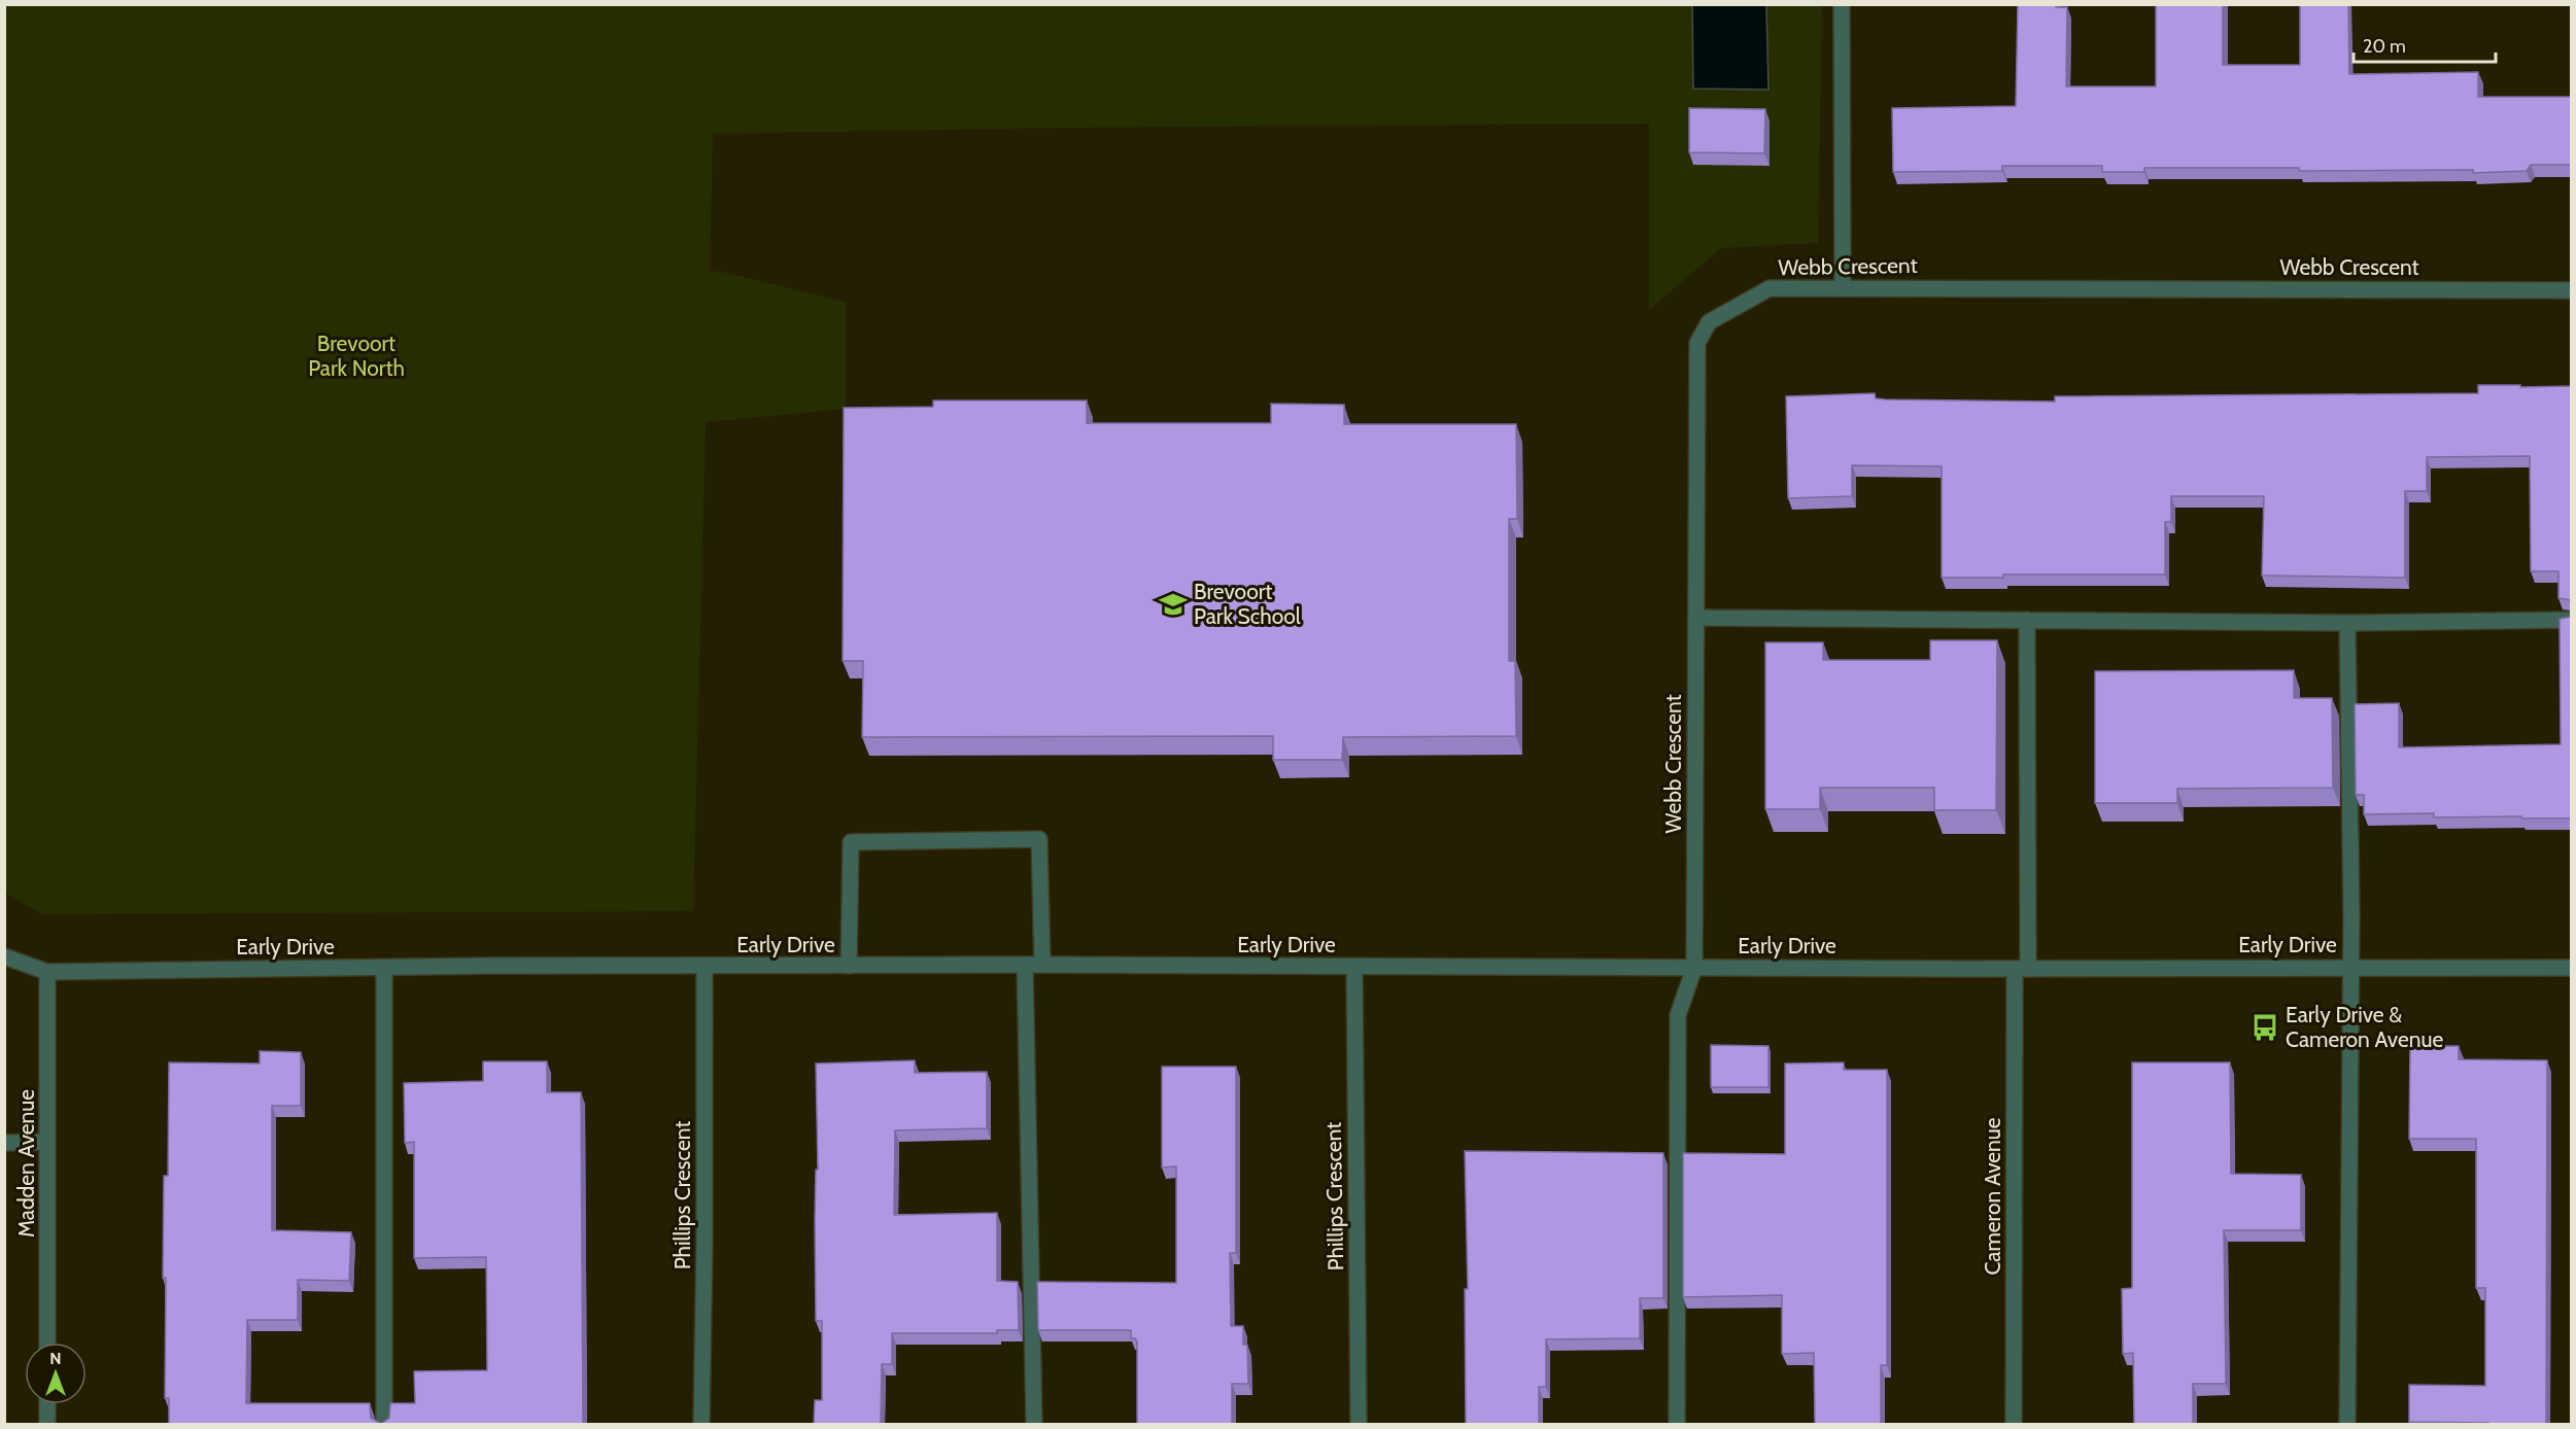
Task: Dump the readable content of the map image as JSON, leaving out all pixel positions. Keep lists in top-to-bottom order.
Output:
{
  "streets": {
    "street": [
      "Webb Crescent",
      "Early Drive",
      "Madden Avenue",
      "Phillips Crescent",
      "Cameron Avenue"
    ]
  },
  "crossings": [
    ["Webb Crescent", "Early Drive"],
    ["Early Drive", "Madden Avenue"],
    ["Early Drive", "Phillips Crescent"],
    ["Early Drive", "Cameron Avenue"]
  ],
  "parks": ["Brevoort Park North"],
  "places": {
    "school or university": ["Brevoort Park School"],
    "bus stop": ["Early Drive & Cameron Avenue"]
  },
  "scale_bar": "20 m",
  "north": "top"
}
